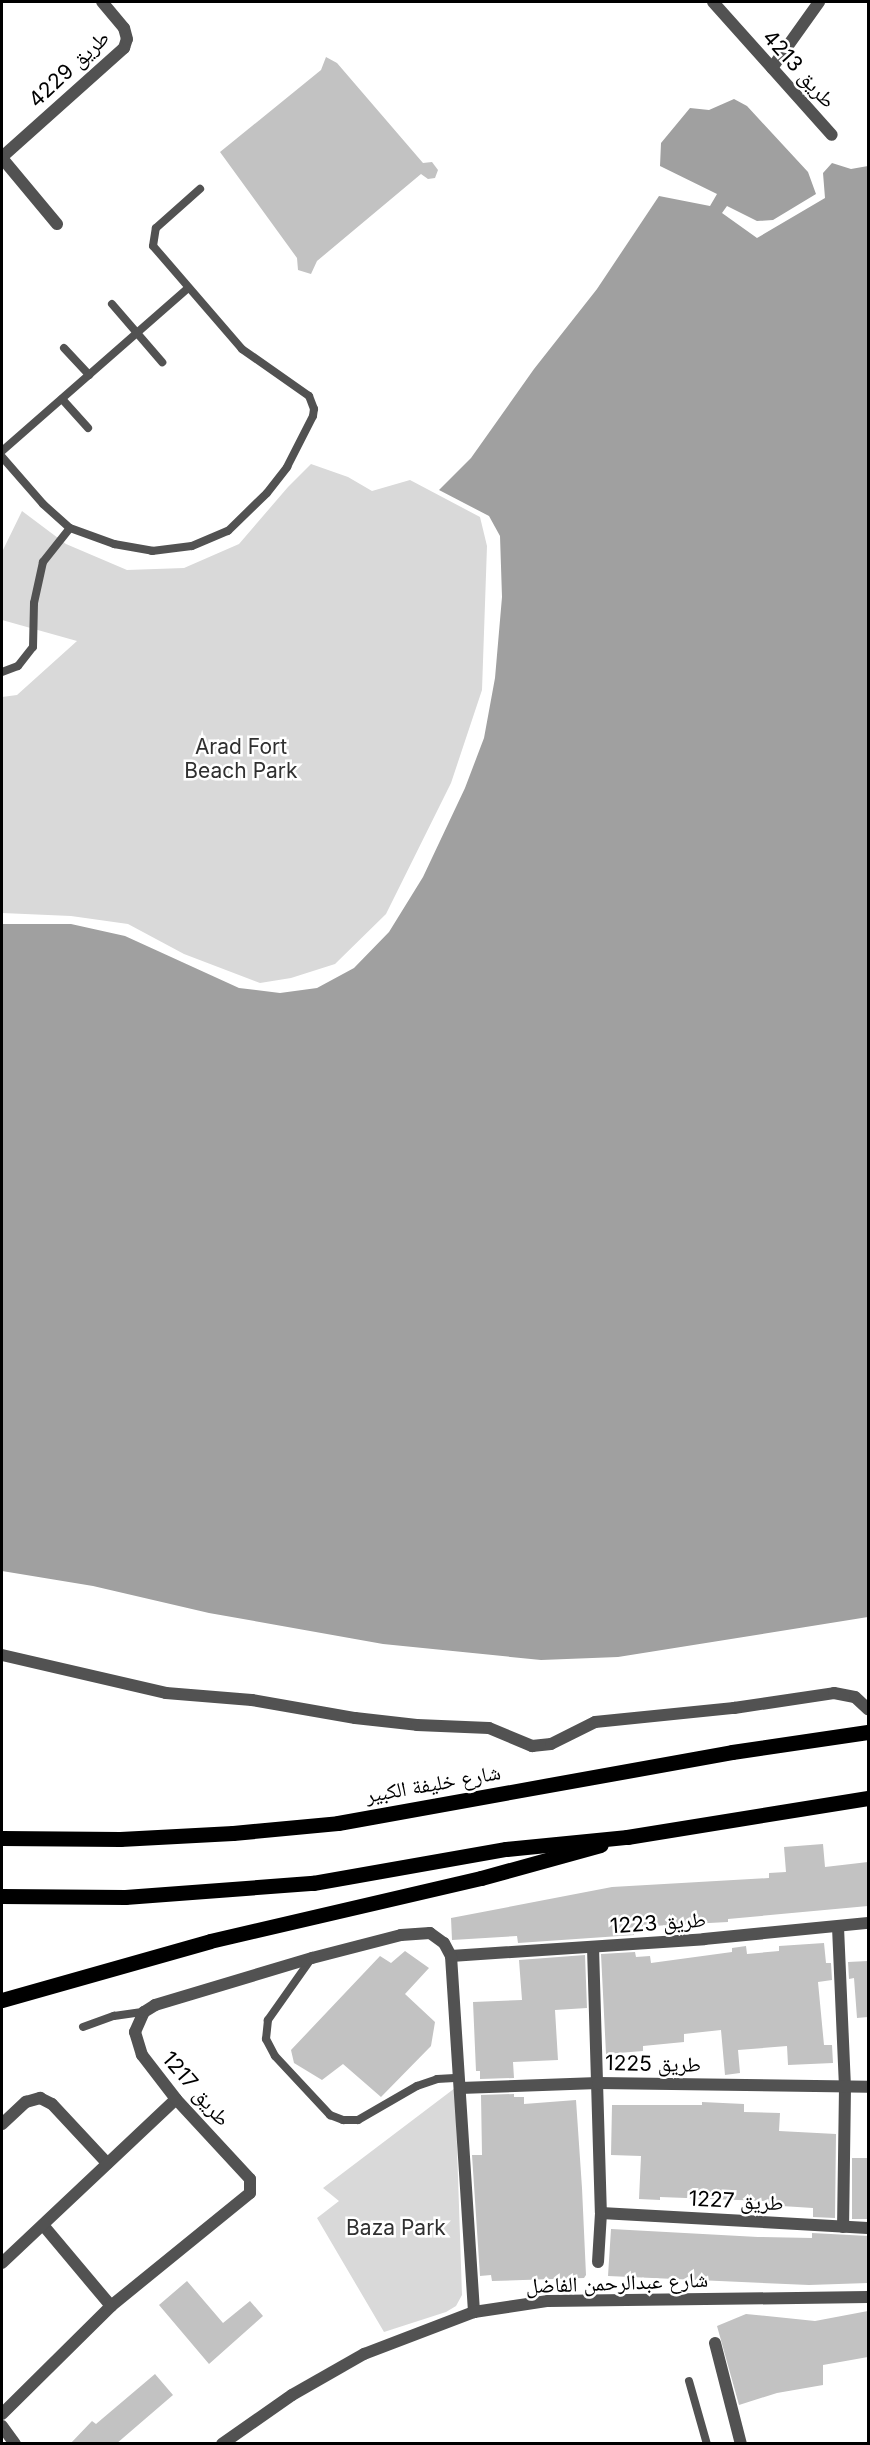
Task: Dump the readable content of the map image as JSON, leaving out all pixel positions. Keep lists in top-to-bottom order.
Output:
{
  "streets": {
    "main road": ["شارع خليفة الكبير"],
    "street": [
      "طريق 4229",
      "طريق 4213",
      "طريق 1223",
      "طريق 1225",
      "طريق 1217",
      "طريق 1227",
      "شارع عبدالرحمن الفاضل"
    ]
  },
  "crossings": [
    ["طريق 1223", "طريق 1225"]
  ],
  "parks": ["Arad Fort Beach Park", "Baza Park"]
}
